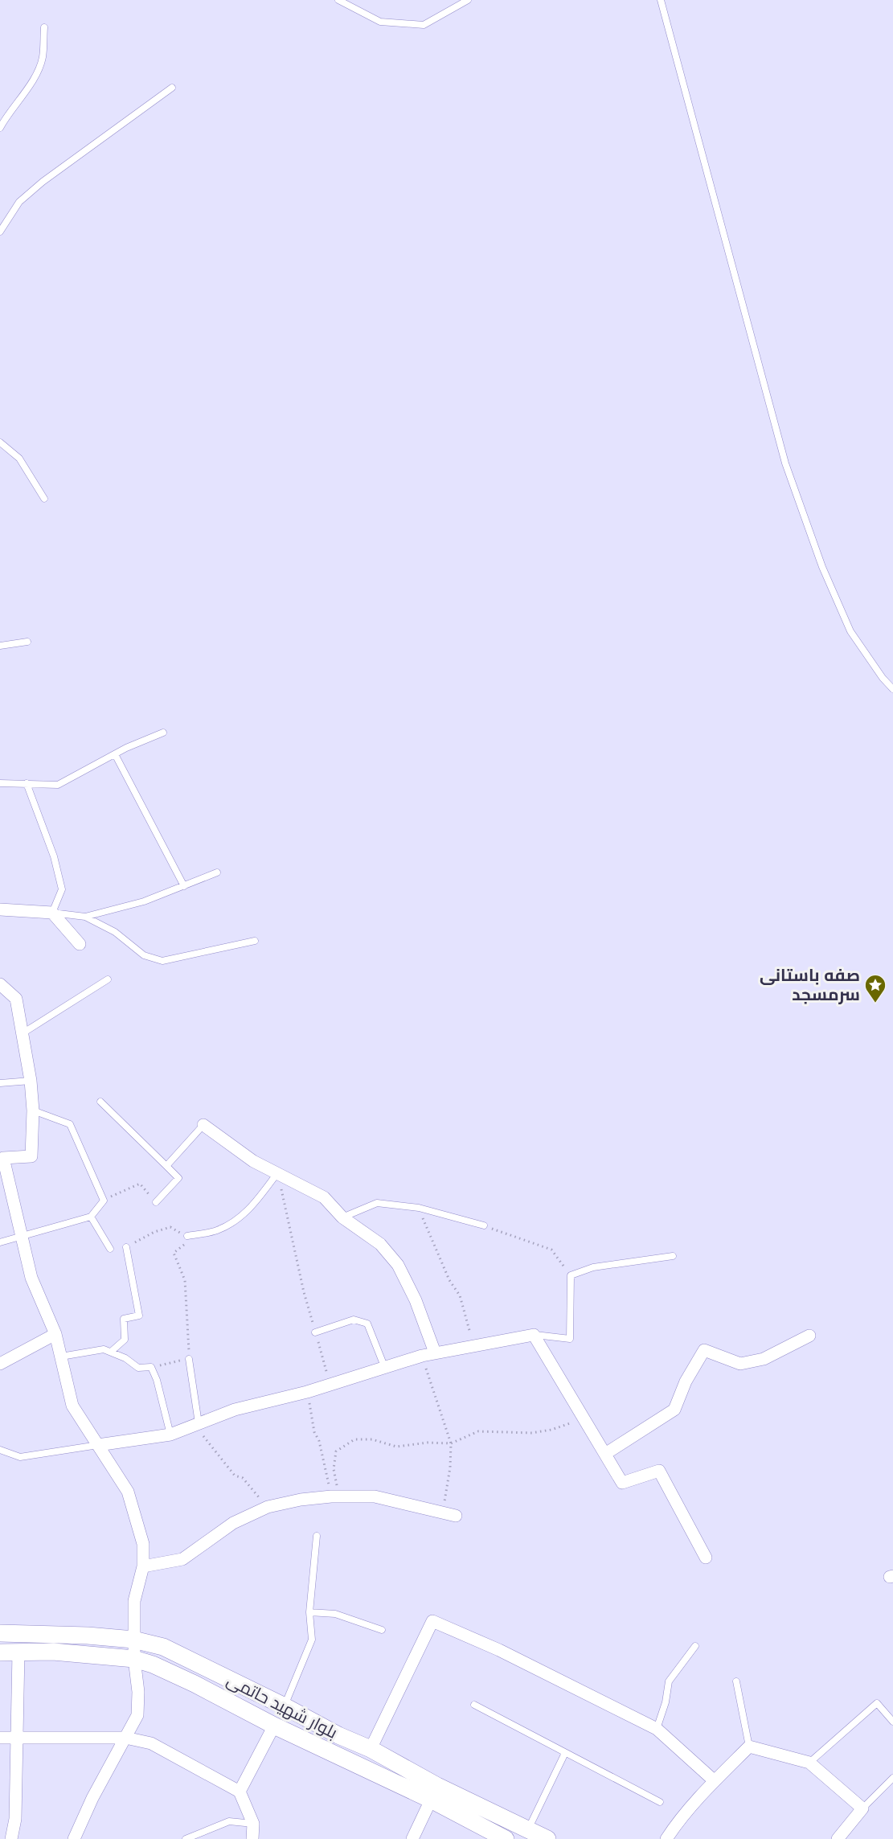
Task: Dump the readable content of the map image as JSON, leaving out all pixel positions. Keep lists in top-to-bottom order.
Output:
{
  "streets": {
    "main road": ["بلوار شهید حاتمی"]
  },
  "places": {
    "place": ["صفه باستانی سرمسجد"]
  }
}
